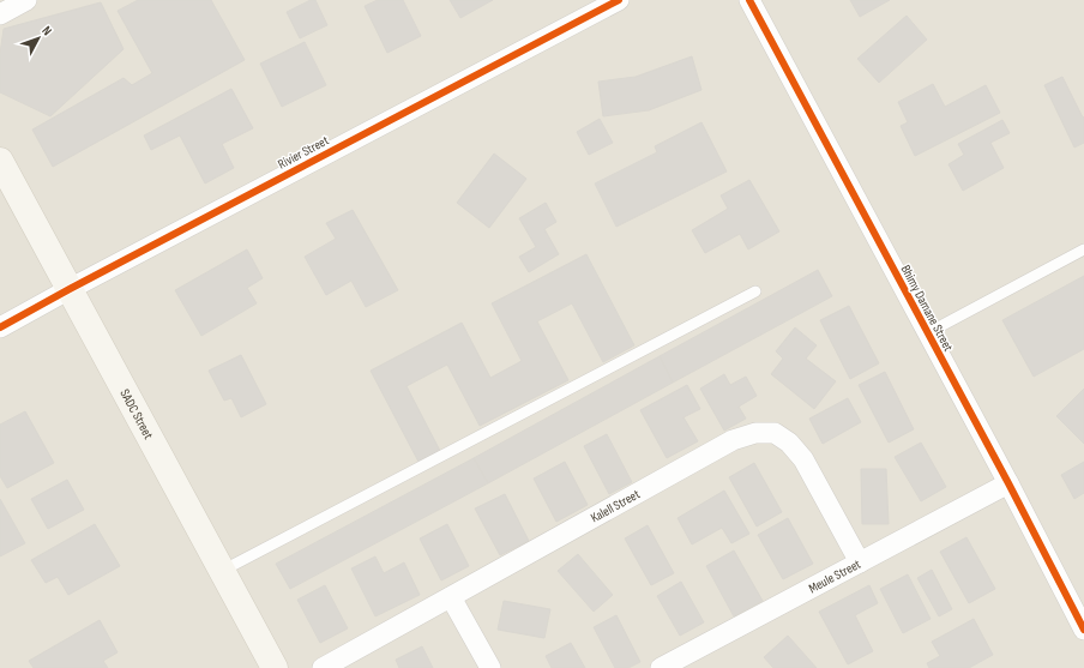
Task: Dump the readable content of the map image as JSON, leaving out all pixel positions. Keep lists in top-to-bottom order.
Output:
{
  "streets": {
    "street": [
      "Rivier Street",
      "Bhimy Damane Street",
      "SADC Street",
      "Kalell Street",
      "Meule Street"
    ]
  },
  "crossings": [
    ["Rivier Street", "SADC Street"],
    ["Bhimy Damane Street", "Meule Street"],
    ["Kalell Street", "Meule Street"]
  ],
  "north": "top right"
}
